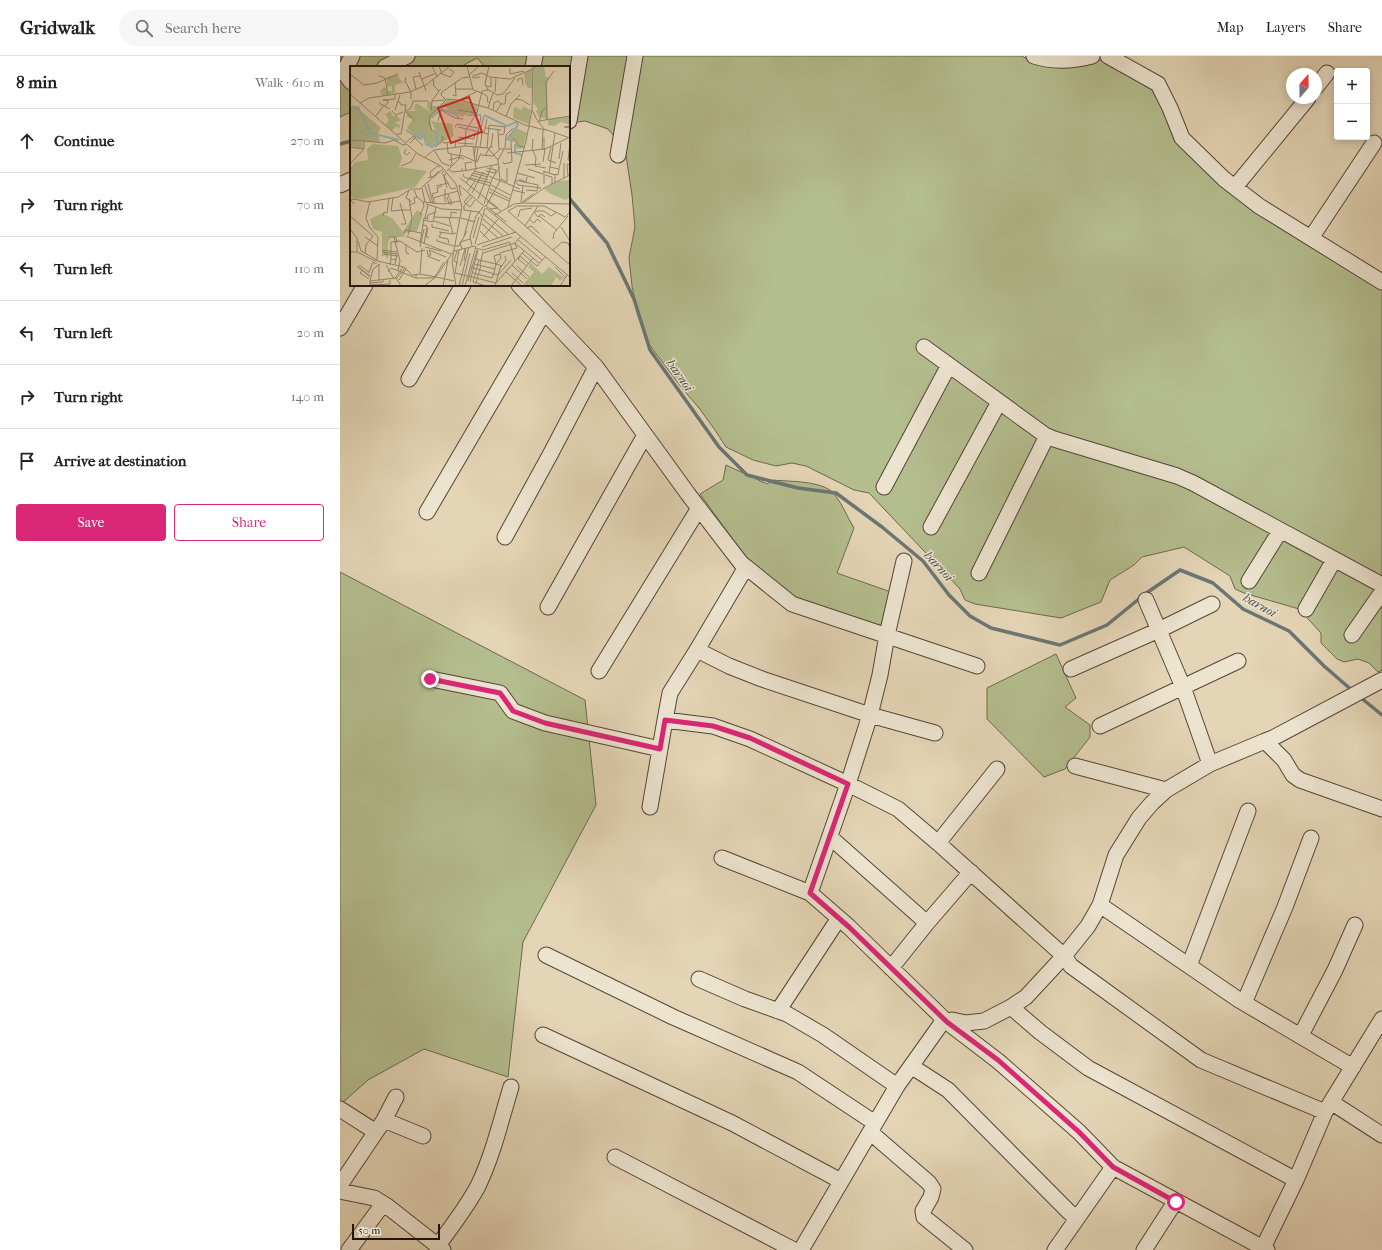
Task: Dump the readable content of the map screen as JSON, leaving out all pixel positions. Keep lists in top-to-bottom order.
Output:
{
  "water": ["harnoi"],
  "scale_bar": "50 m",
  "north": "top",
  "page": {
    "header": "Gridwalk",
    "search": "Search here",
    "nav": ["Map", "Layers", "Share"],
    "heading": ["8 min", "Walk · 610 m"],
    "map_buttons": ["+", "−"],
    "list": [
      ["Continue", "270 m"],
      ["Turn right", "70 m"],
      ["Turn left", "110 m"],
      ["Turn left", "20 m"],
      ["Turn right", "140 m"],
      "Arrive at destination"
    ],
    "buttons": ["Save", "Share"],
    "scale": "50 m"
  }
}
